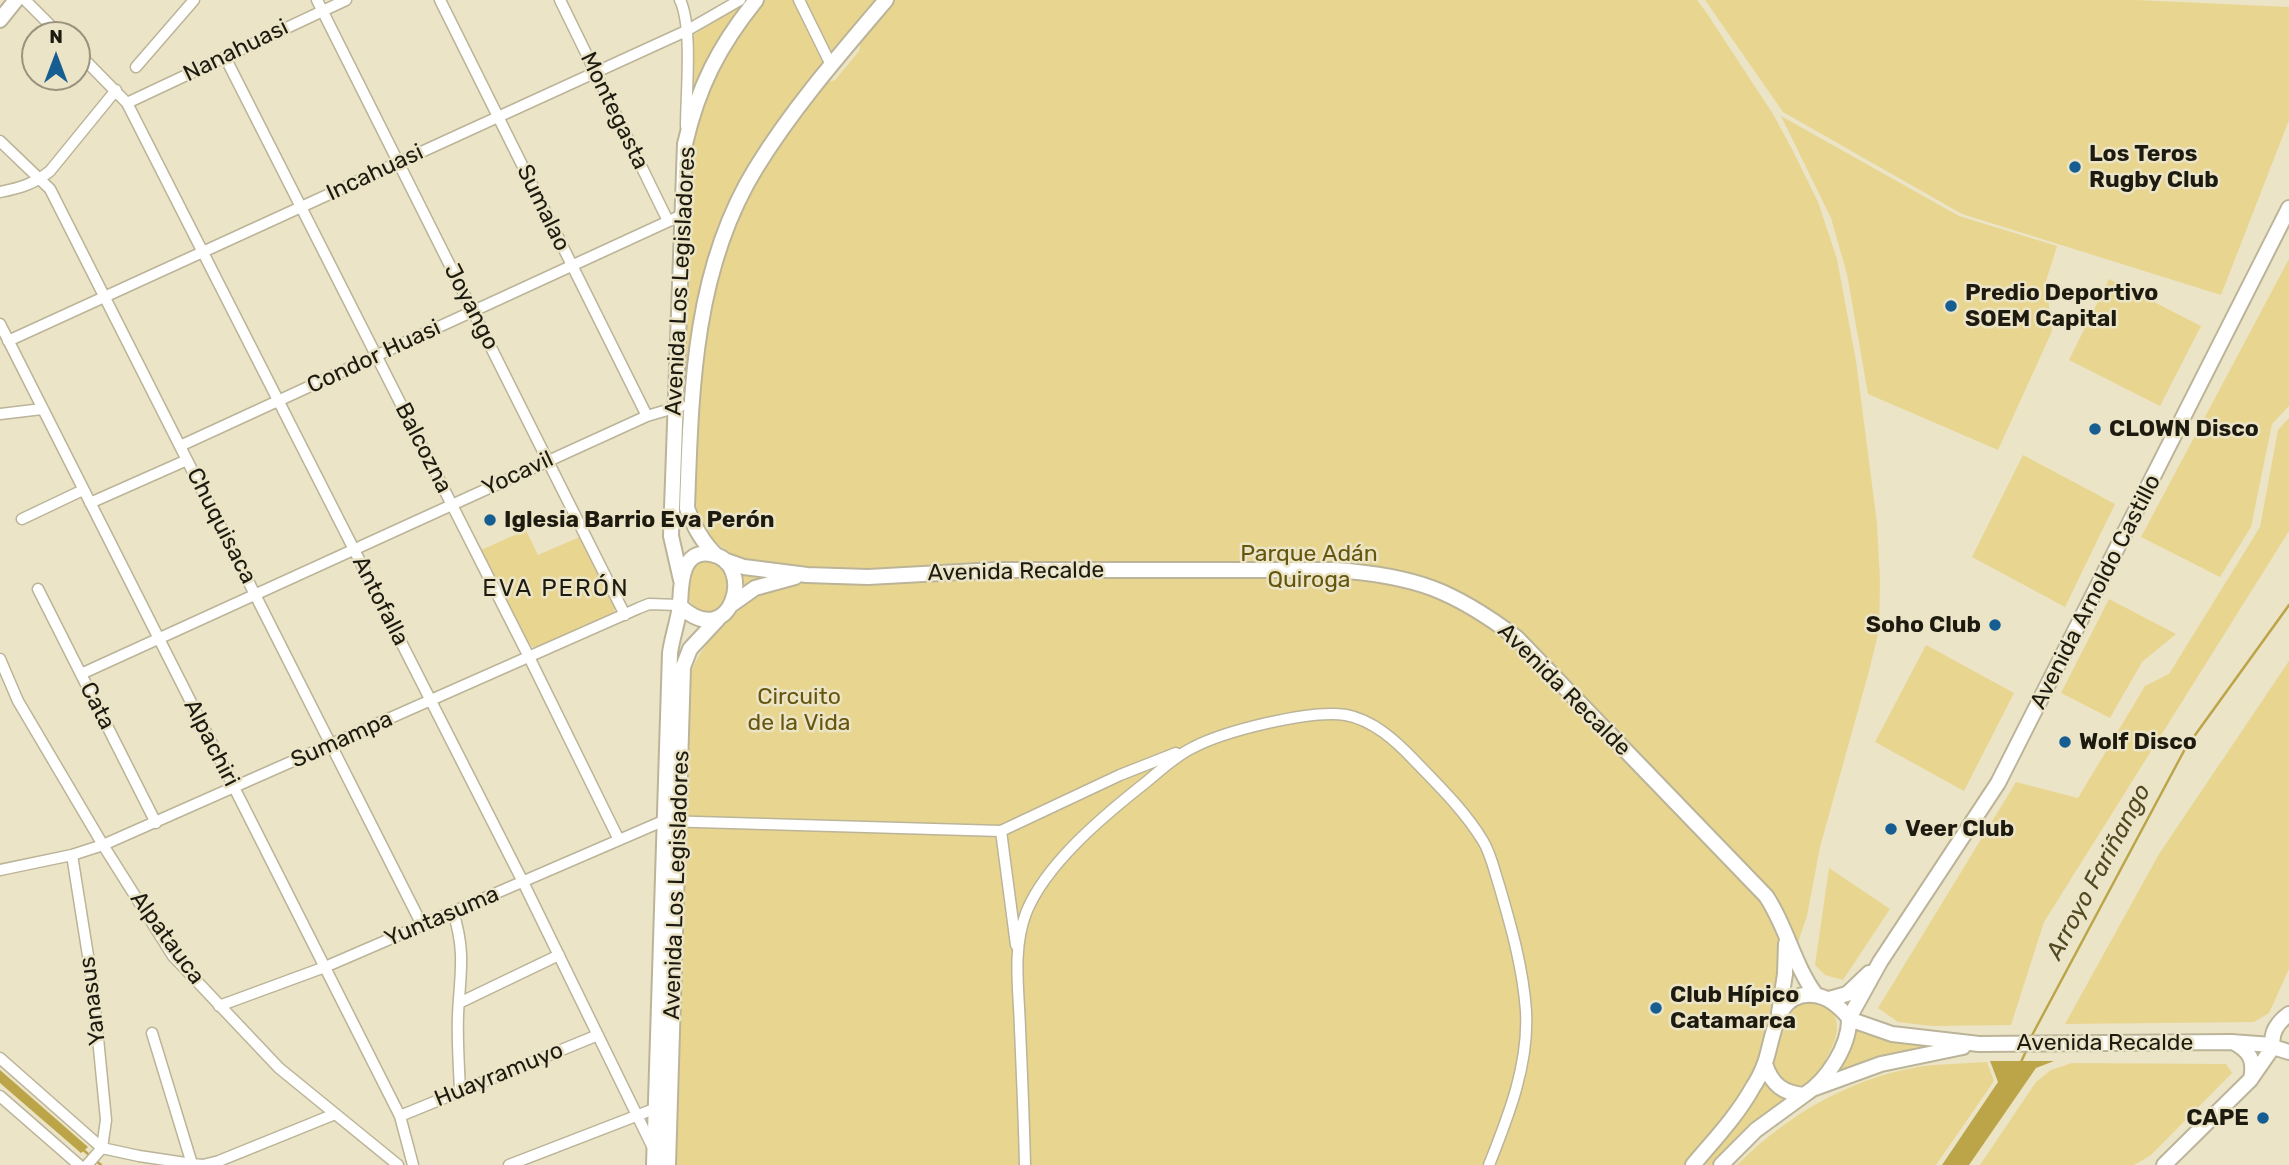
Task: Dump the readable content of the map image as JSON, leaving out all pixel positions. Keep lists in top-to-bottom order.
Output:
{
  "streets": {
    "main road": ["Avenida Los Legisladores", "Avenida Recalde", "Avenida Arnoldo Castillo"],
    "street": [
      "Nanahuasi",
      "Montegasta",
      "Incahuasi",
      "Sumalao",
      "Joyango",
      "Condor Huasi",
      "Balcozna",
      "Yocavil",
      "Chuquisaca",
      "Antofalla",
      "Cata",
      "Sumampa",
      "Alpachiri",
      "Yuntasuma",
      "Alpatauca",
      "Yanasus",
      "Huayramuyo"
    ]
  },
  "crossings": [
    ["Nanahuasi", "Joyango"],
    ["Nanahuasi", "Balcozna"],
    ["Nanahuasi", "Antofalla"],
    ["Montegasta", "Incahuasi"],
    ["Montegasta", "Condor Huasi"],
    ["Incahuasi", "Sumalao"],
    ["Incahuasi", "Joyango"],
    ["Incahuasi", "Balcozna"],
    ["Incahuasi", "Chuquisaca"],
    ["Incahuasi", "Antofalla"],
    ["Incahuasi", "Alpachiri"],
    ["Sumalao", "Condor Huasi"],
    ["Sumalao", "Yocavil"],
    ["Avenida Los Legisladores", "Condor Huasi"],
    ["Avenida Los Legisladores", "Yocavil"],
    ["Avenida Los Legisladores", "Avenida Recalde"],
    ["Avenida Los Legisladores", "Antofalla"],
    ["Avenida Los Legisladores", "Sumampa"],
    ["Avenida Los Legisladores", "Yuntasuma"],
    ["Joyango", "Condor Huasi"],
    ["Joyango", "Yocavil"],
    ["Joyango", "Sumampa"],
    ["Condor Huasi", "Balcozna"],
    ["Condor Huasi", "Chuquisaca"],
    ["Condor Huasi", "Antofalla"],
    ["Balcozna", "Yocavil"],
    ["Balcozna", "Sumampa"],
    ["Balcozna", "Yuntasuma"],
    ["Yocavil", "Chuquisaca"],
    ["Yocavil", "Antofalla"],
    ["Yocavil", "Cata"],
    ["Yocavil", "Alpachiri"],
    ["Chuquisaca", "Sumampa"],
    ["Chuquisaca", "Yuntasuma"],
    ["Avenida Recalde", "Avenida Arnoldo Castillo"],
    ["Avenida Recalde", "Sumampa"],
    ["Antofalla", "Sumampa"],
    ["Antofalla", "Yuntasuma"],
    ["Antofalla", "Huayramuyo"],
    ["Cata", "Sumampa"],
    ["Sumampa", "Alpachiri"],
    ["Sumampa", "Alpatauca"],
    ["Sumampa", "Yanasus"],
    ["Alpachiri", "Yuntasuma"],
    ["Alpachiri", "Huayramuyo"],
    ["Yuntasuma", "Alpatauca"]
  ],
  "districts": ["EVA PERÓN"],
  "water": ["Arroyo Fariñango"],
  "parks": ["Parque Adán Quiroga", "Circuito de la Vida"],
  "places": [
    "Los Teros Rugby Club",
    "Predio Deportivo SOEM Capital",
    "CLOWN Disco",
    "Iglesia Barrio Eva Perón",
    "Soho Club",
    "Wolf Disco",
    "Veer Club",
    "Club Hípico Catamarca",
    "CAPE"
  ],
  "north": "top"
}
